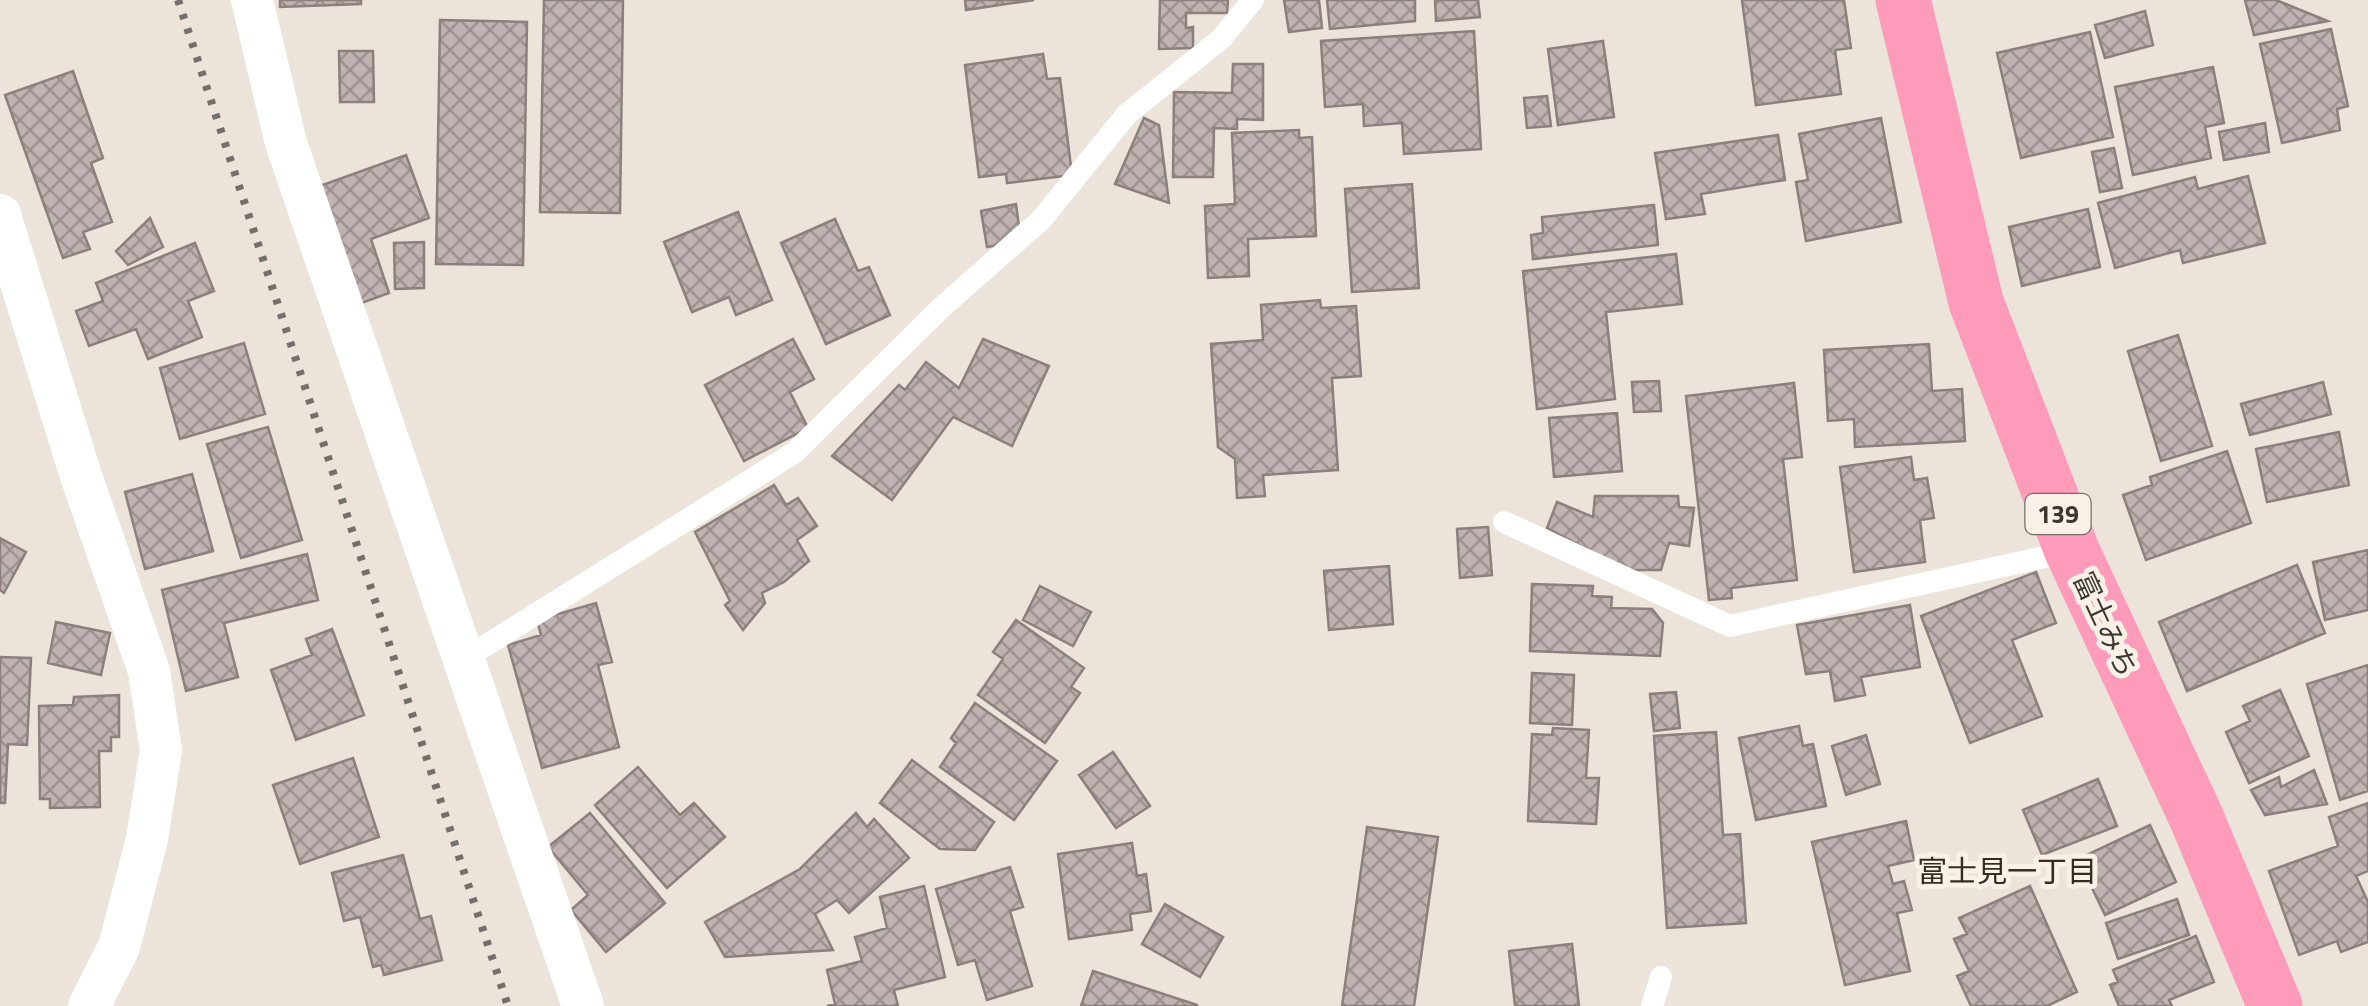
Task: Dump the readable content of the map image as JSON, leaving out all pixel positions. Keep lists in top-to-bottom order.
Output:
{
  "streets": {
    "highway": ["139", "富士みち"]
  },
  "districts": ["富士見一丁目"]
}
